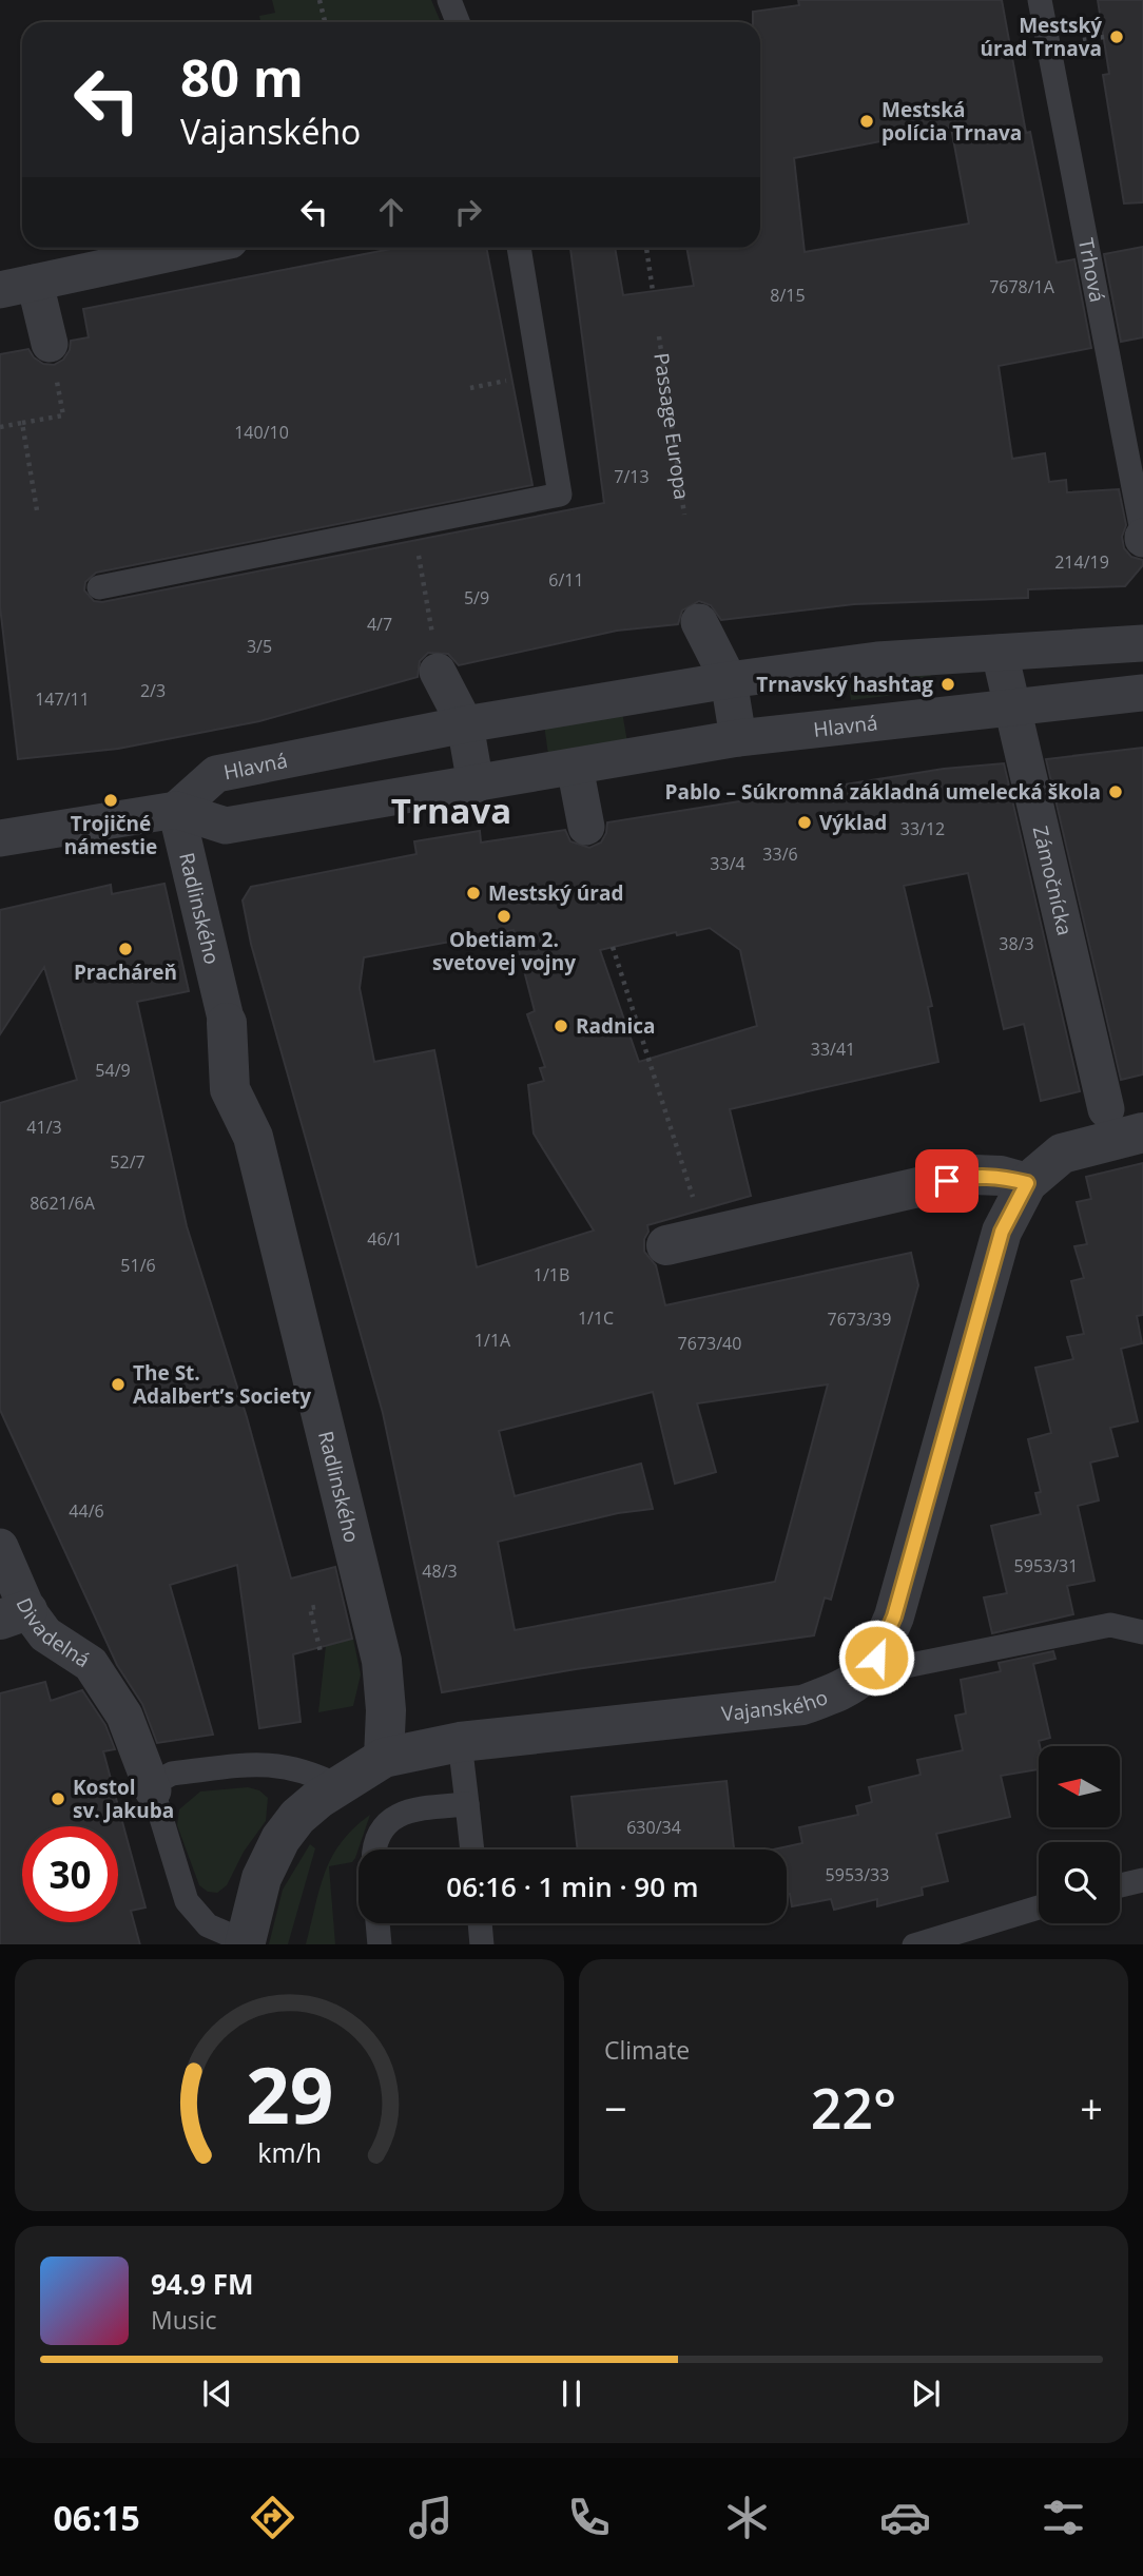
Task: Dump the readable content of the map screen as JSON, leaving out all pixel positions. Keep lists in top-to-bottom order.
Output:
{
  "streets": {
    "street": [
      "Hlavná",
      "Zámočnícka",
      "Radlinského",
      "Divadelná",
      "Vajanského"
    ],
    "lane": ["Trhová"],
    "path": ["Passage Europa"]
  },
  "crossings": [
    ["Hlavná", "Zámočnícka"],
    ["Hlavná", "Radlinského"],
    ["Radlinského", "Vajanského"]
  ],
  "districts": ["Trnava"],
  "places": [
    "Mestský úrad Trnava",
    "Mestská polícia Trnava",
    "Trnavský hashtag",
    "Pablo – Súkromná základná umelecká škola",
    "Trojičné námestie",
    "Výklad",
    "Mestský úrad",
    "Obetiam 2. svetovej vojny",
    "Pracháreň",
    "Radnica",
    "The St. Adalbert’s Society",
    "Kostol sv. Jakuba"
  ],
  "house_numbers": [
    "7678/1A",
    "8/15",
    "140/10",
    "7/13",
    "214/19",
    "6/11",
    "5/9",
    "4/7",
    "3/5",
    "2/3",
    "147/11",
    "33/12",
    "33/6",
    "33/4",
    "38/3",
    "33/41",
    "54/9",
    "41/3",
    "52/7",
    "8621/6A",
    "46/1",
    "51/6",
    "1/1B",
    "1/1C",
    "7673/39",
    "1/1A",
    "7673/40",
    "44/6",
    "5953/31",
    "48/3",
    "630/34",
    "5953/33"
  ],
  "north": "left",
  "page": {
    "turn": ["80 m", "Vajanského"],
    "limit": "30",
    "trip": "06:16 · 1 min · 90 m",
    "tile": "Climate",
    "heat": ["−", "22°", "+"],
    "song": ["94.9 FM", "Music"],
    "tabs": "06:15",
    "gauge": ["29", "km/h"]
  }
}
